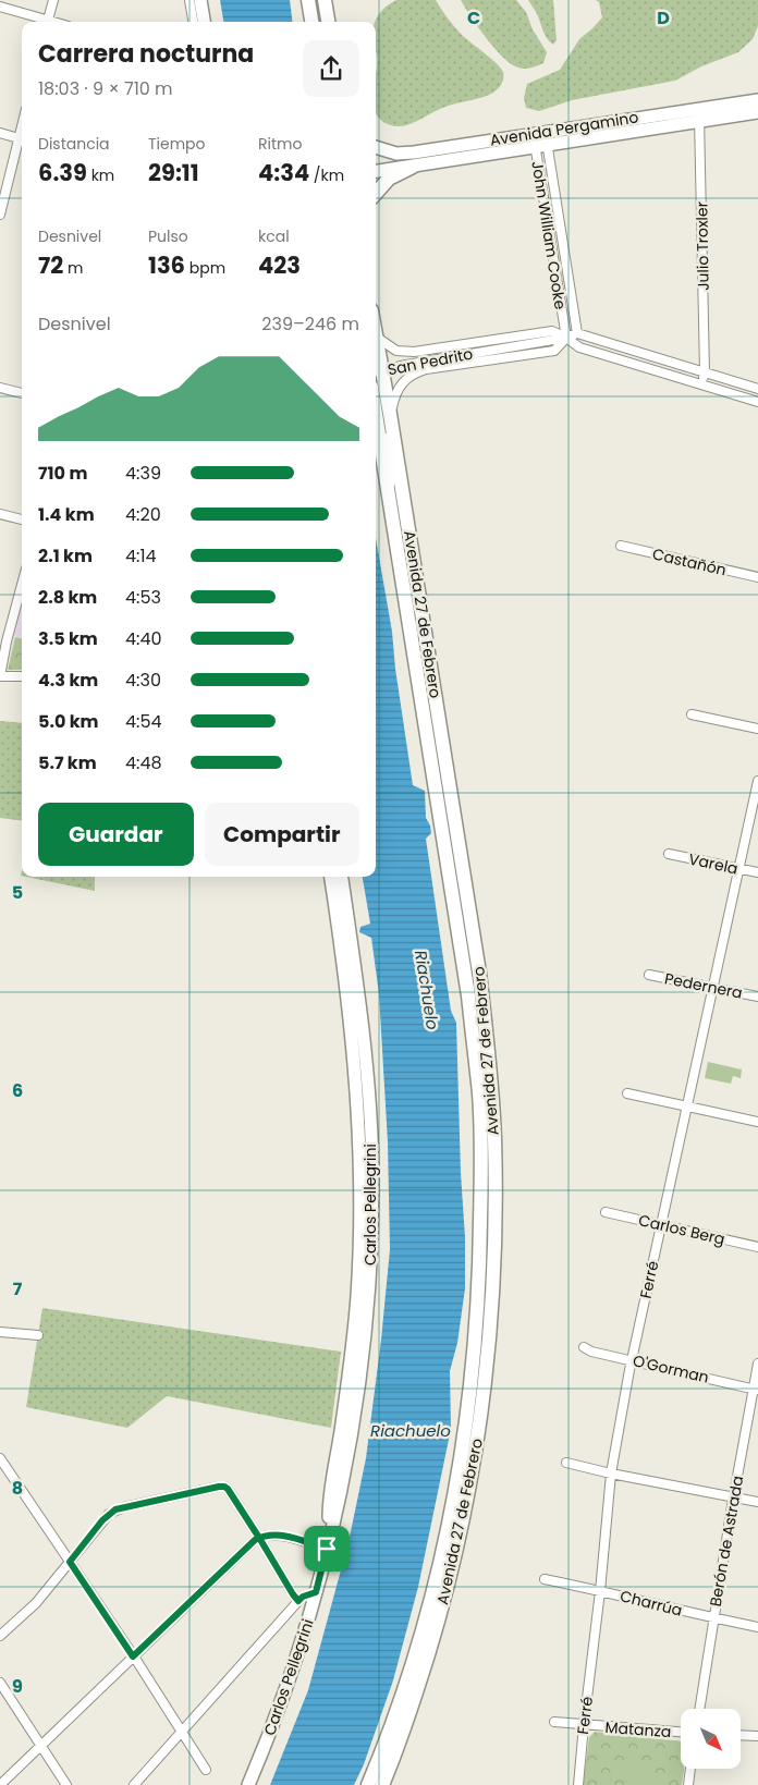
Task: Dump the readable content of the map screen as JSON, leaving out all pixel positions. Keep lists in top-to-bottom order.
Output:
{
  "streets": {
    "main road": ["Avenida Pergamino", "Avenida 27 de Febrero", "Carlos Pellegrini"],
    "street": [
      "John William Cooke",
      "Julio Troxler",
      "San Pedrito",
      "Castañón",
      "Varela",
      "Pedernera",
      "Carlos Berg",
      "Ferré",
      "O'Gorman",
      "Berón de Astrada",
      "Charrúa",
      "Matanza"
    ]
  },
  "crossings": [
    ["Avenida Pergamino", "John William Cooke"],
    ["Avenida Pergamino", "Julio Troxler"],
    ["John William Cooke", "San Pedrito"],
    ["Julio Troxler", "San Pedrito"],
    ["San Pedrito", "Avenida 27 de Febrero"],
    ["Varela", "Ferré"],
    ["Pedernera", "Ferré"],
    ["Carlos Berg", "Ferré"],
    ["Ferré", "O'Gorman"],
    ["Ferré", "Charrúa"],
    ["Ferré", "Matanza"],
    ["O'Gorman", "Berón de Astrada"],
    ["Berón de Astrada", "Charrúa"]
  ],
  "water": ["Riachuelo"],
  "north": "bottom right",
  "page": {
    "heading": ["Carrera nocturna", "18:03 · 9 × 710 m"],
    "stats": [
      ["Distancia", "6.39 km"],
      ["Tiempo", "29:11"],
      ["Ritmo", "4:34 /km"],
      ["Desnivel", "72 m"],
      ["Pulso", "136 bpm"],
      ["kcal", "423"]
    ],
    "chart": ["Desnivel", "239–246 m"],
    "list": [
      {
        "name": "710 m",
        "note": "4:39"
      },
      {
        "name": "1.4 km",
        "note": "4:20"
      },
      {
        "name": "2.1 km",
        "note": "4:14"
      },
      {
        "name": "2.8 km",
        "note": "4:53"
      },
      {
        "name": "3.5 km",
        "note": "4:40"
      },
      {
        "name": "4.3 km",
        "note": "4:30"
      },
      {
        "name": "5.0 km",
        "note": "4:54"
      },
      {
        "name": "5.7 km",
        "note": "4:48"
      }
    ],
    "buttons": ["Guardar", "Compartir"]
  },
  "grid": {
    "columns": ["C", "D"],
    "rows": [
      "5",
      "6",
      "7",
      "8",
      "9"
    ]
  }
}
